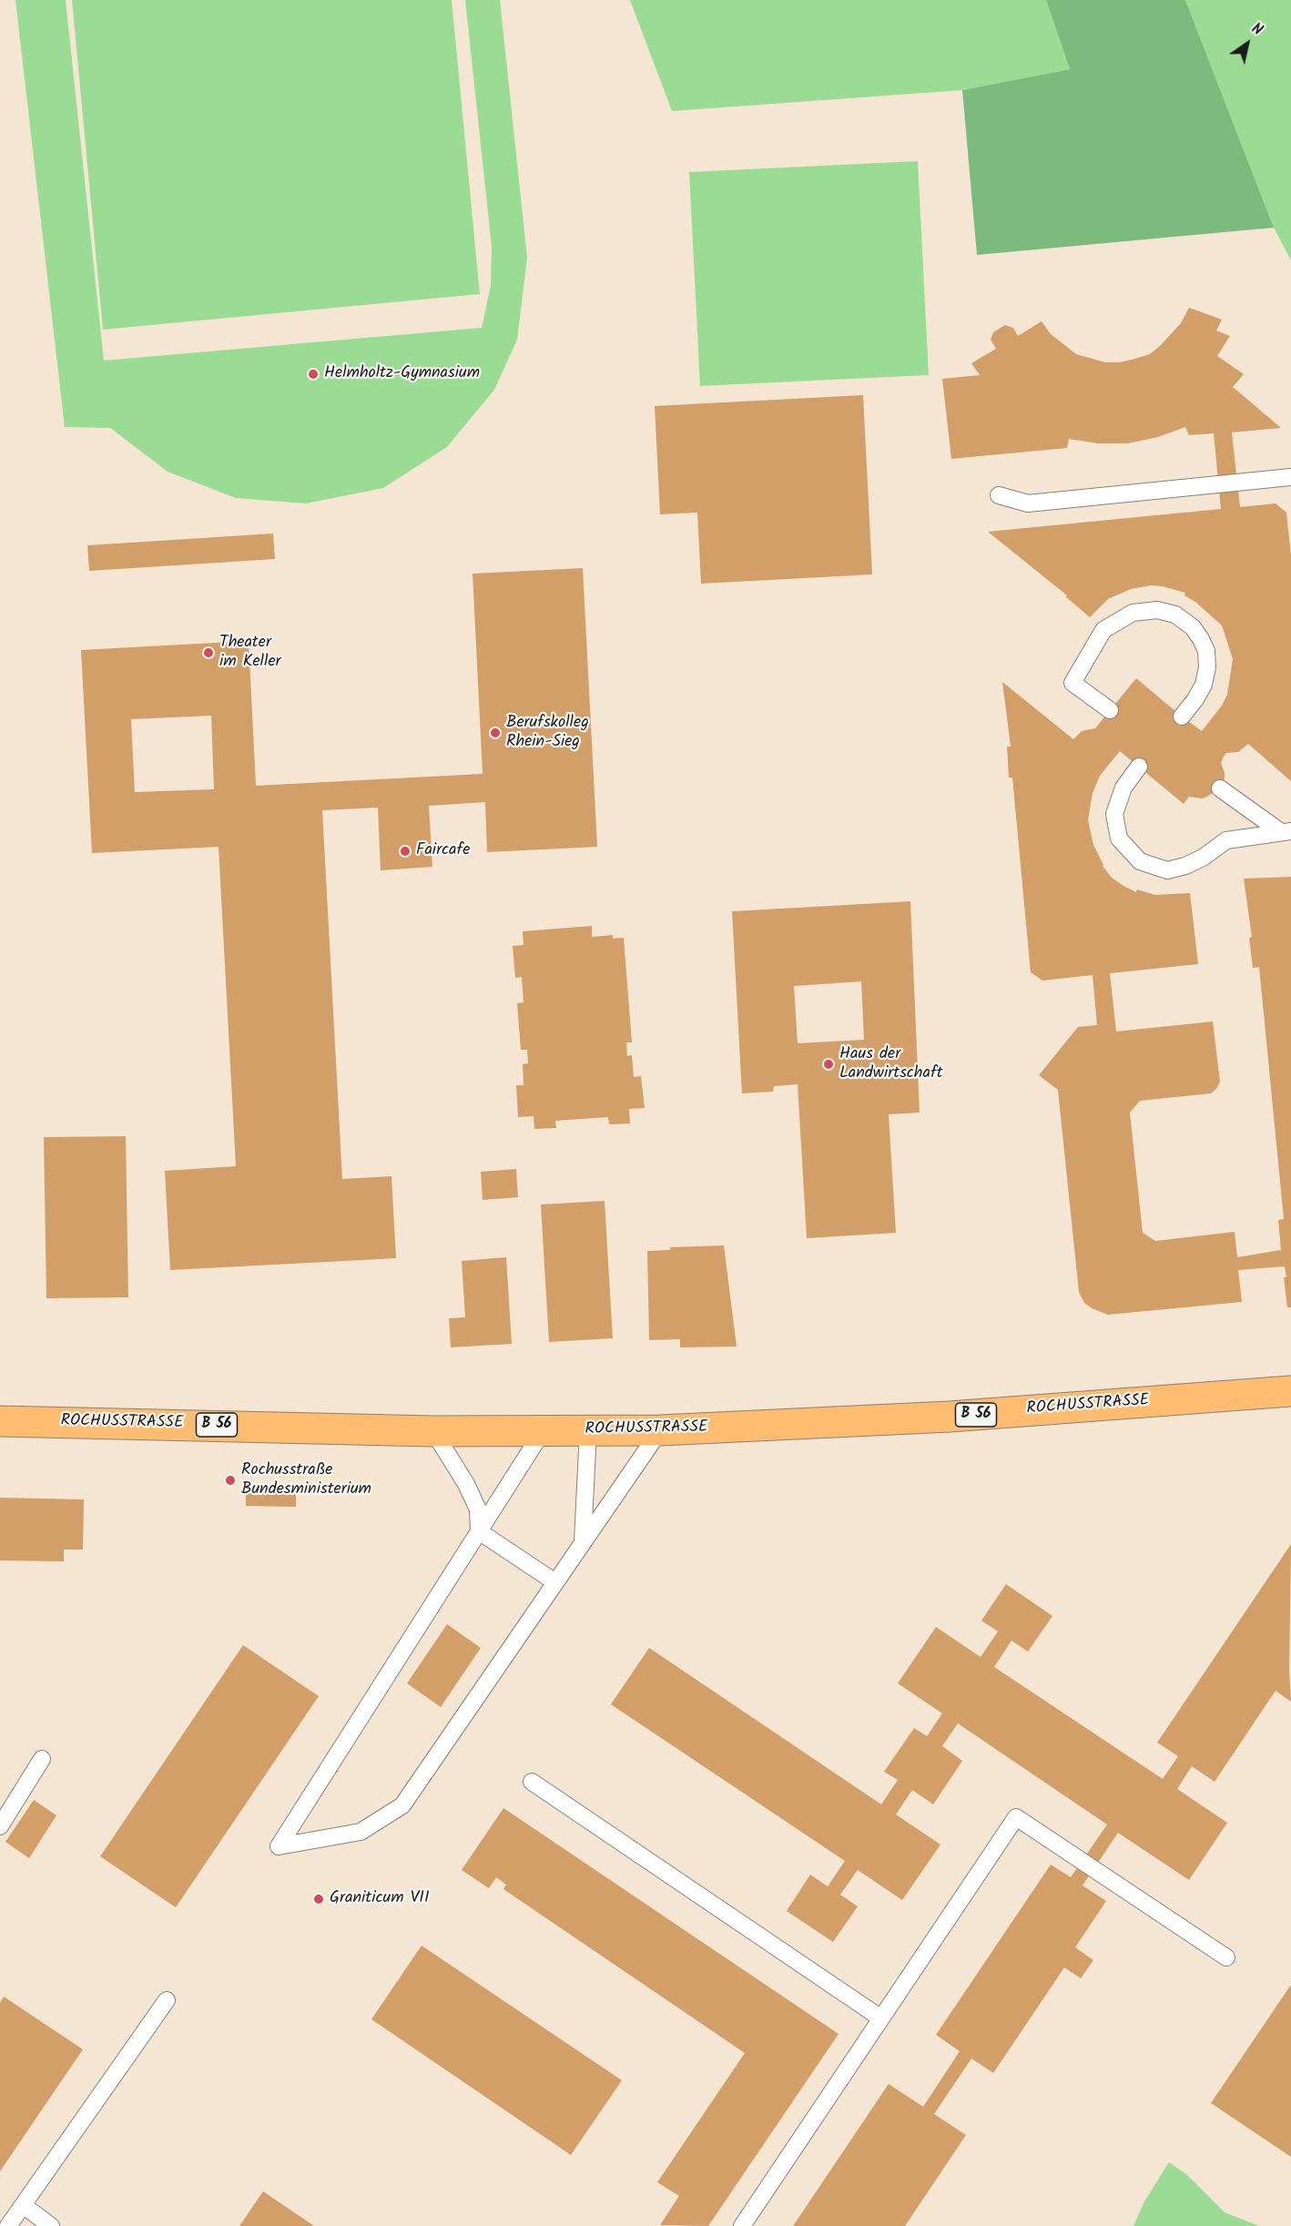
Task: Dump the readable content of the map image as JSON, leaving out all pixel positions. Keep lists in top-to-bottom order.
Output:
{
  "streets": {
    "main road": ["ROCHUSSTRASSE", "B 56"]
  },
  "places": [
    "Helmholtz-Gymnasium",
    "Theater im Keller",
    "Berufskolleg Rhein-Sieg",
    "Faircafe",
    "Haus der Landwirtschaft",
    "Rochusstraße Bundesministerium",
    "Graniticum VII"
  ],
  "north": "top right"
}
